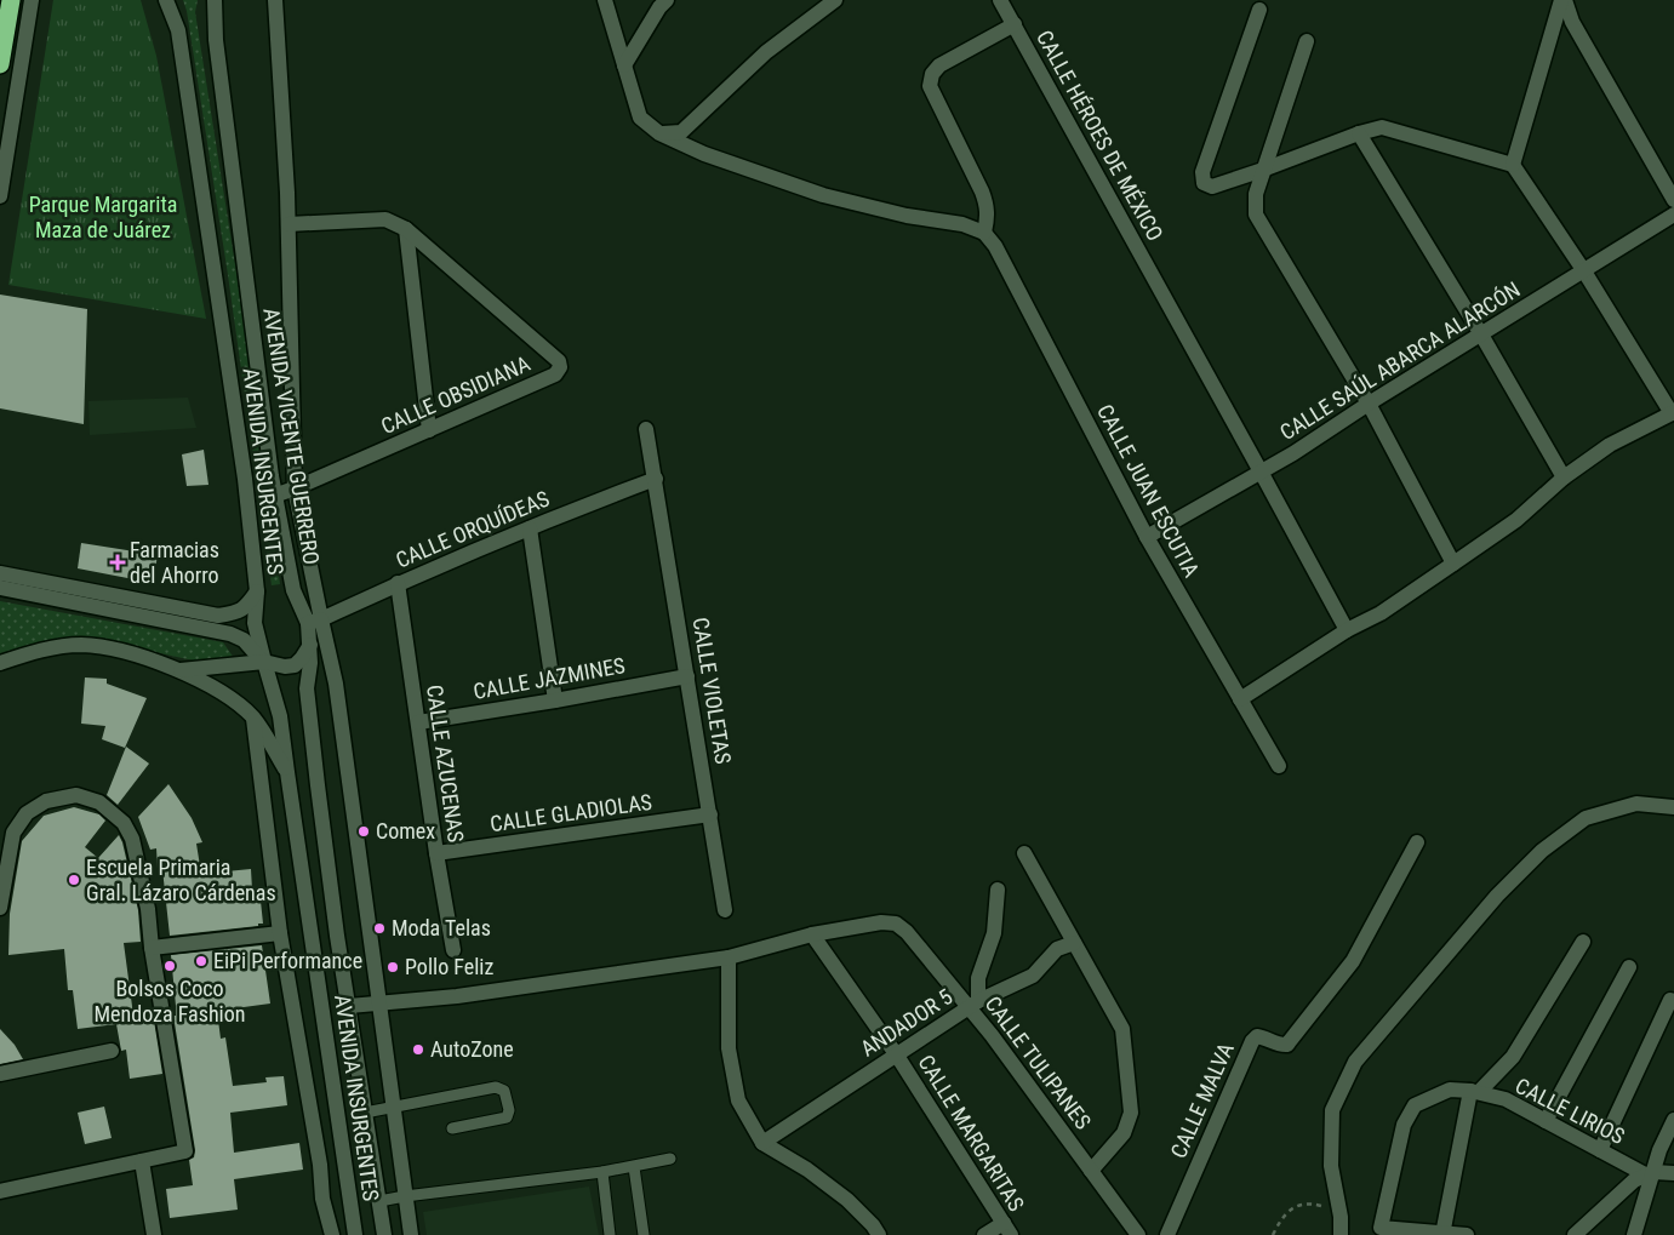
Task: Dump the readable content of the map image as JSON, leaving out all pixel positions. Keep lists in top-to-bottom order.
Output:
{
  "streets": {
    "street": [
      "CALLE HÉROES DE MÉXICO",
      "CALLE SAÚL ABARCA ALARCÓN",
      "CALLE OBSIDIANA",
      "AVENIDA VICENTE GUERRERO",
      "AVENIDA INSURGENTES",
      "CALLE JUAN ESCUTIA",
      "CALLE ORQUÍDEAS",
      "CALLE JAZMINES",
      "CALLE VIOLETAS",
      "CALLE AZUCENAS",
      "CALLE GLADIOLAS",
      "ANDADOR 5",
      "CALLE TULIPANES",
      "CALLE MALVA",
      "CALLE LIRIOS",
      "CALLE MARGARITAS"
    ]
  },
  "crossings": [
    ["CALLE HÉROES DE MÉXICO", "CALLE SAÚL ABARCA ALARCÓN"],
    ["CALLE HÉROES DE MÉXICO", "CALLE JUAN ESCUTIA"],
    ["CALLE SAÚL ABARCA ALARCÓN", "CALLE JUAN ESCUTIA"],
    ["CALLE OBSIDIANA", "AVENIDA VICENTE GUERRERO"],
    ["AVENIDA VICENTE GUERRERO", "CALLE ORQUÍDEAS"],
    ["CALLE ORQUÍDEAS", "CALLE VIOLETAS"],
    ["CALLE ORQUÍDEAS", "CALLE AZUCENAS"],
    ["CALLE JAZMINES", "CALLE VIOLETAS"],
    ["CALLE JAZMINES", "CALLE AZUCENAS"],
    ["CALLE VIOLETAS", "CALLE GLADIOLAS"],
    ["CALLE AZUCENAS", "CALLE GLADIOLAS"],
    ["ANDADOR 5", "CALLE TULIPANES"],
    ["ANDADOR 5", "CALLE MARGARITAS"],
    ["CALLE TULIPANES", "CALLE MARGARITAS"]
  ],
  "parks": ["Parque Margarita Maza de Juárez"],
  "places": {
    "health": ["Farmacias del Ahorro"],
    "other": [
      "Comex",
      "Escuela Primaria Gral. Lázaro Cárdenas",
      "Moda Telas",
      "EiPi Performance",
      "Bolsos Coco Mendoza Fashion",
      "Pollo Feliz",
      "AutoZone"
    ]
  }
}
